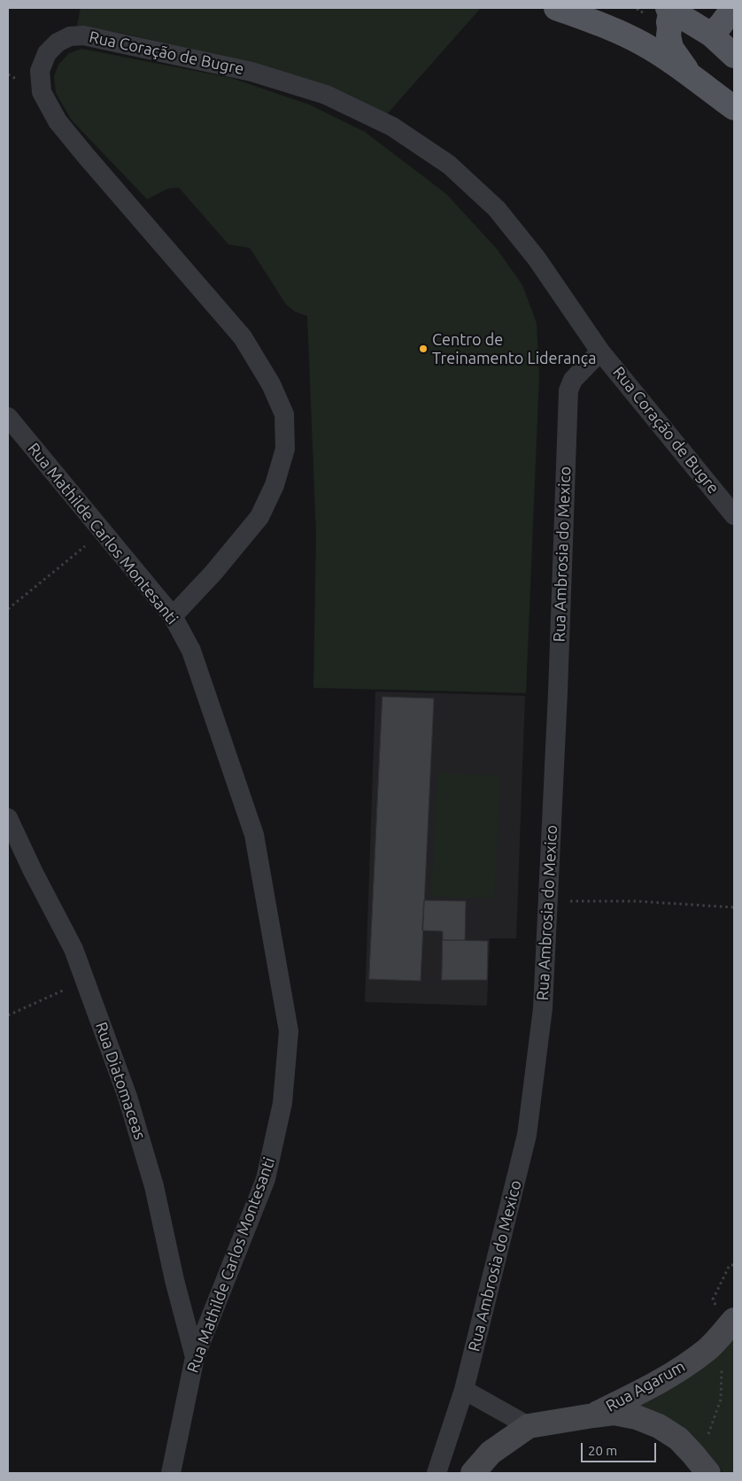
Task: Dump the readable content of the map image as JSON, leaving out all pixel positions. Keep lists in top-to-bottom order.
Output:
{
  "streets": {
    "main road": ["Rua Agarum"],
    "street": [
      "Rua Coração de Bugre",
      "Rua Mathilde Carlos Montesanti",
      "Rua Ambrosia do Mexico",
      "Rua Diatomaceas"
    ]
  },
  "crossings": [
    ["Rua Coração de Bugre", "Rua Mathilde Carlos Montesanti"],
    ["Rua Coração de Bugre", "Rua Ambrosia do Mexico"],
    ["Rua Mathilde Carlos Montesanti", "Rua Diatomaceas"]
  ],
  "places": ["Centro de Treinamento Liderança"],
  "scale_bar": "20 m"
}
